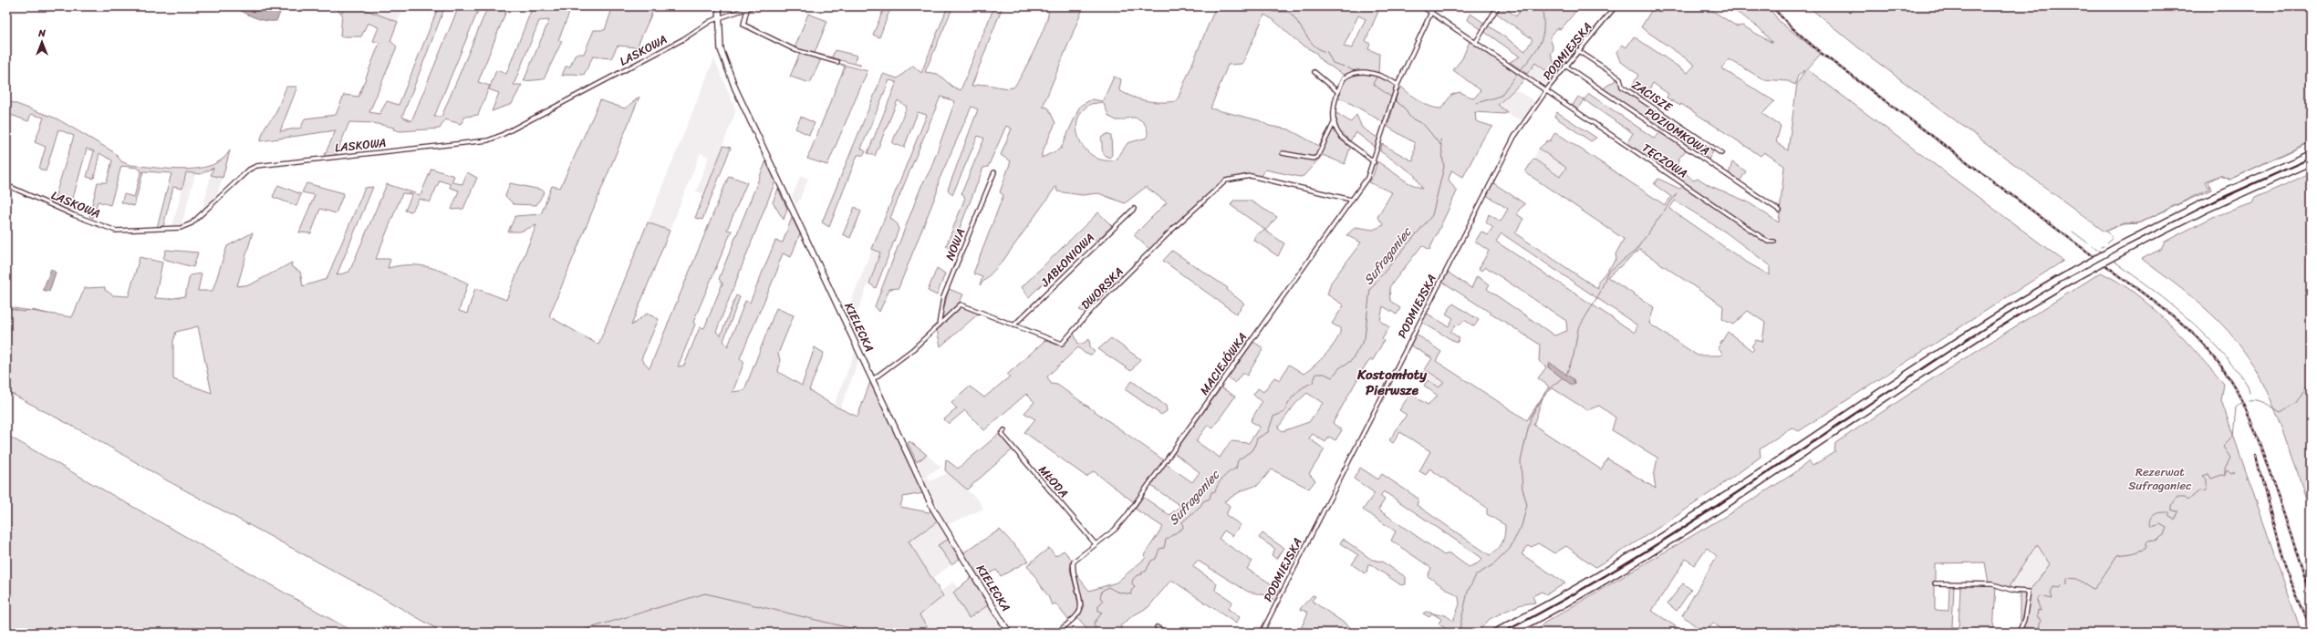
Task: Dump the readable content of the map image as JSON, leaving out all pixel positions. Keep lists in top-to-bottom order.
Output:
{
  "streets": {
    "main road": ["KIELECKA"],
    "street": [
      "LASKOWA",
      "PODMIEJSKA",
      "ZACISZE",
      "POZIOMKOWA",
      "TĘCZOWA",
      "NOWA",
      "JABŁONIOWA",
      "DWORSKA",
      "MACIEJÓWKA",
      "MŁODA"
    ]
  },
  "crossings": [
    ["LASKOWA", "KIELECKA"],
    ["PODMIEJSKA", "ZACISZE"],
    ["PODMIEJSKA", "POZIOMKOWA"],
    ["PODMIEJSKA", "TĘCZOWA"],
    ["TĘCZOWA", "MACIEJÓWKA"],
    ["NOWA", "DWORSKA"],
    ["JABŁONIOWA", "DWORSKA"],
    ["DWORSKA", "KIELECKA"],
    ["DWORSKA", "MACIEJÓWKA"],
    ["MACIEJÓWKA", "MŁODA"]
  ],
  "districts": ["Kostomłoty Pierwsze"],
  "water": ["Sufraganiec"],
  "parks": ["Rezerwat Sufraganiec"],
  "north": "top"
}
